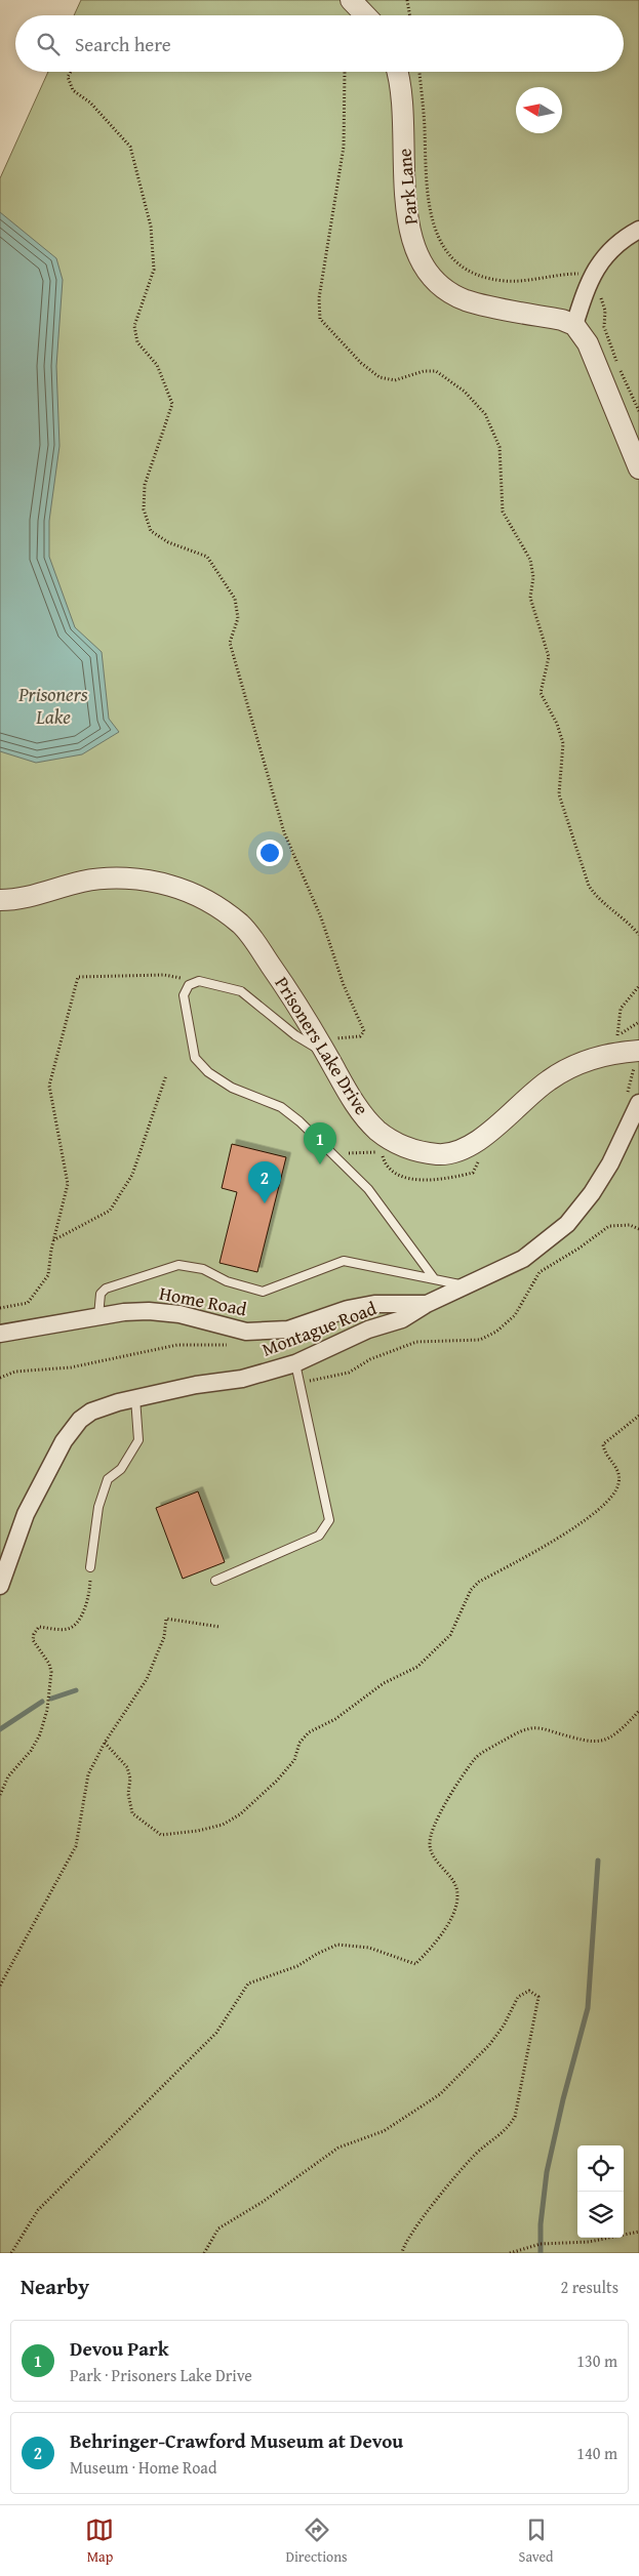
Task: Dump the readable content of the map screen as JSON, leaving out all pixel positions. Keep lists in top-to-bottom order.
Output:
{
  "streets": {
    "street": [
      "Park Lane",
      "Prisoners Lake Drive",
      "Home Road",
      "Montague Road"
    ]
  },
  "crossings": [
    ["Home Road", "Montague Road"]
  ],
  "water": ["Prisoners Lake"],
  "north": "left",
  "page": {
    "search": "Search here",
    "pins": ["1", "2"],
    "heading": ["Nearby", "2 results"],
    "list": [
      {
        "mark": "1",
        "name": "Devou Park",
        "note": "Park · Prisoners Lake Drive",
        "value": "130 m"
      },
      {
        "mark": "2",
        "name": "Behringer-Crawford Museum at Devou",
        "note": "Museum · Home Road",
        "value": "140 m"
      }
    ],
    "nav": ["Map", "Directions", "Saved"]
  }
}
